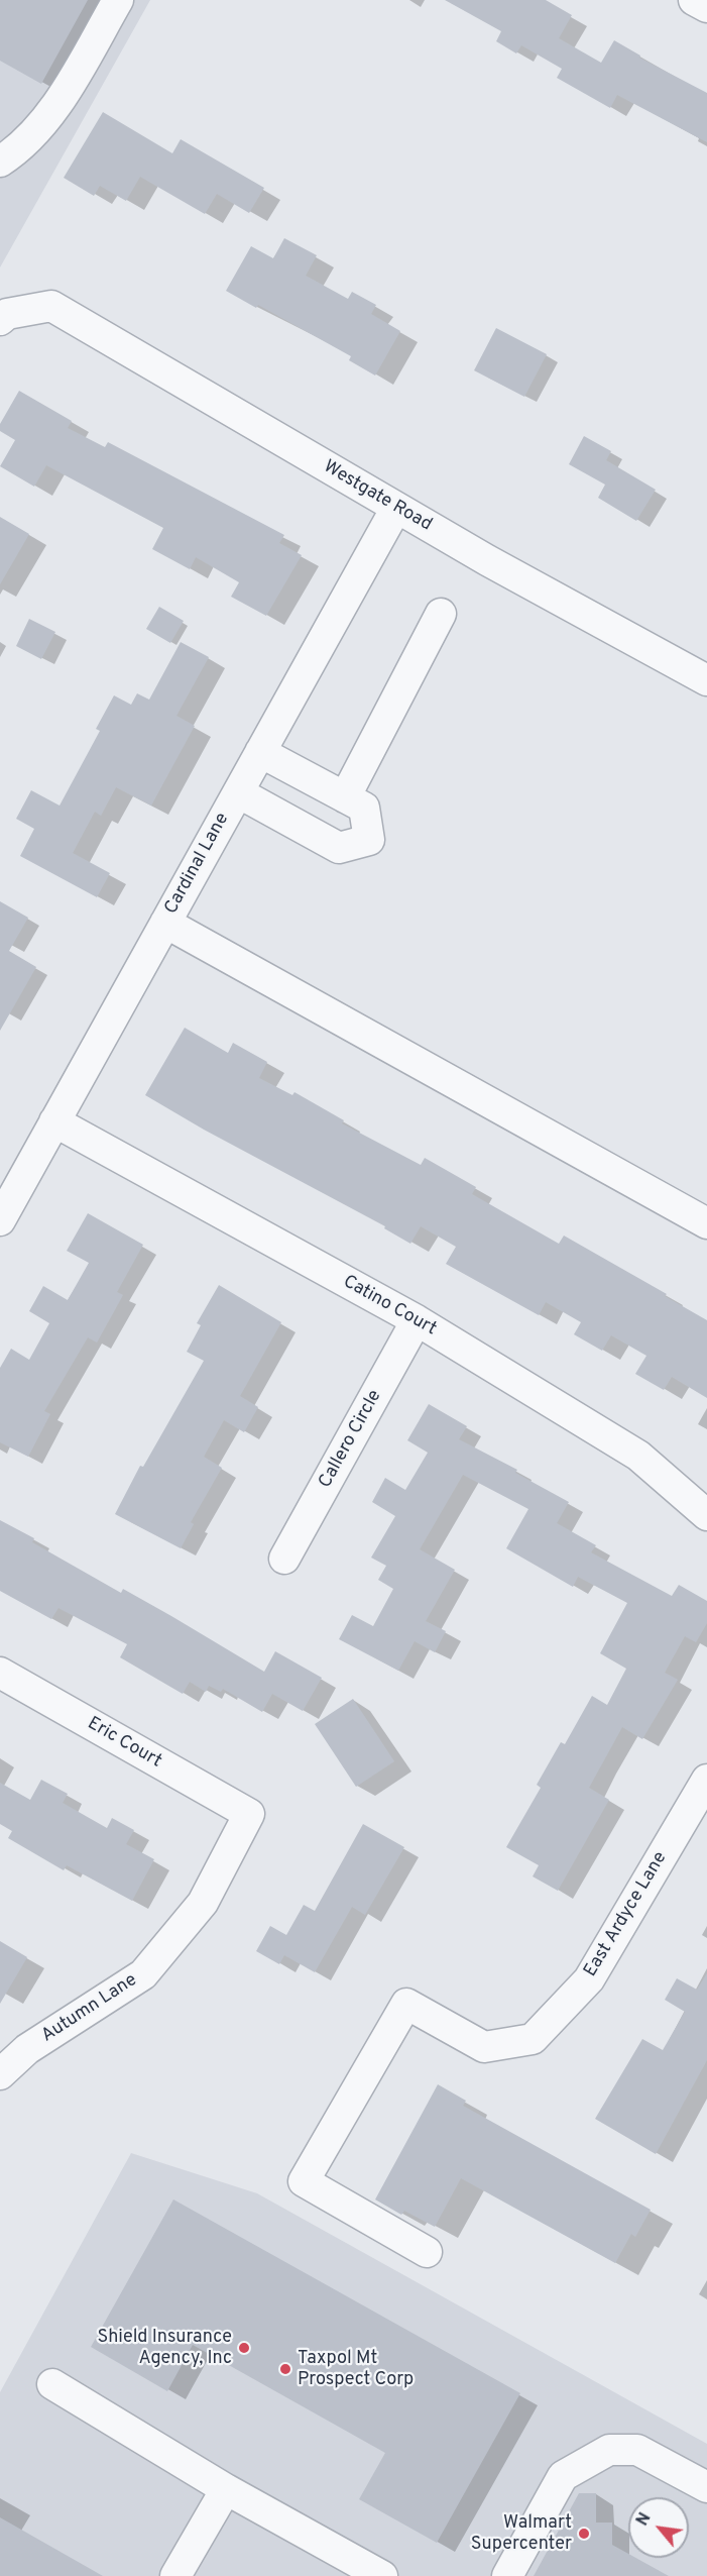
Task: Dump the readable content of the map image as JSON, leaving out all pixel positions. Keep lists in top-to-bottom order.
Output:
{
  "streets": {
    "street": [
      "Westgate Road",
      "Cardinal Lane",
      "Catino Court",
      "Callero Circle",
      "Eric Court",
      "East Ardyce Lane",
      "Autumn Lane"
    ]
  },
  "crossings": [
    ["Westgate Road", "Cardinal Lane"],
    ["Cardinal Lane", "Catino Court"],
    ["Catino Court", "Callero Circle"],
    ["Eric Court", "Autumn Lane"]
  ],
  "places": ["Shield Insurance Agency, Inc", "Taxpol Mt Prospect Corp", "Walmart Supercenter"],
  "north": "top left"
}
